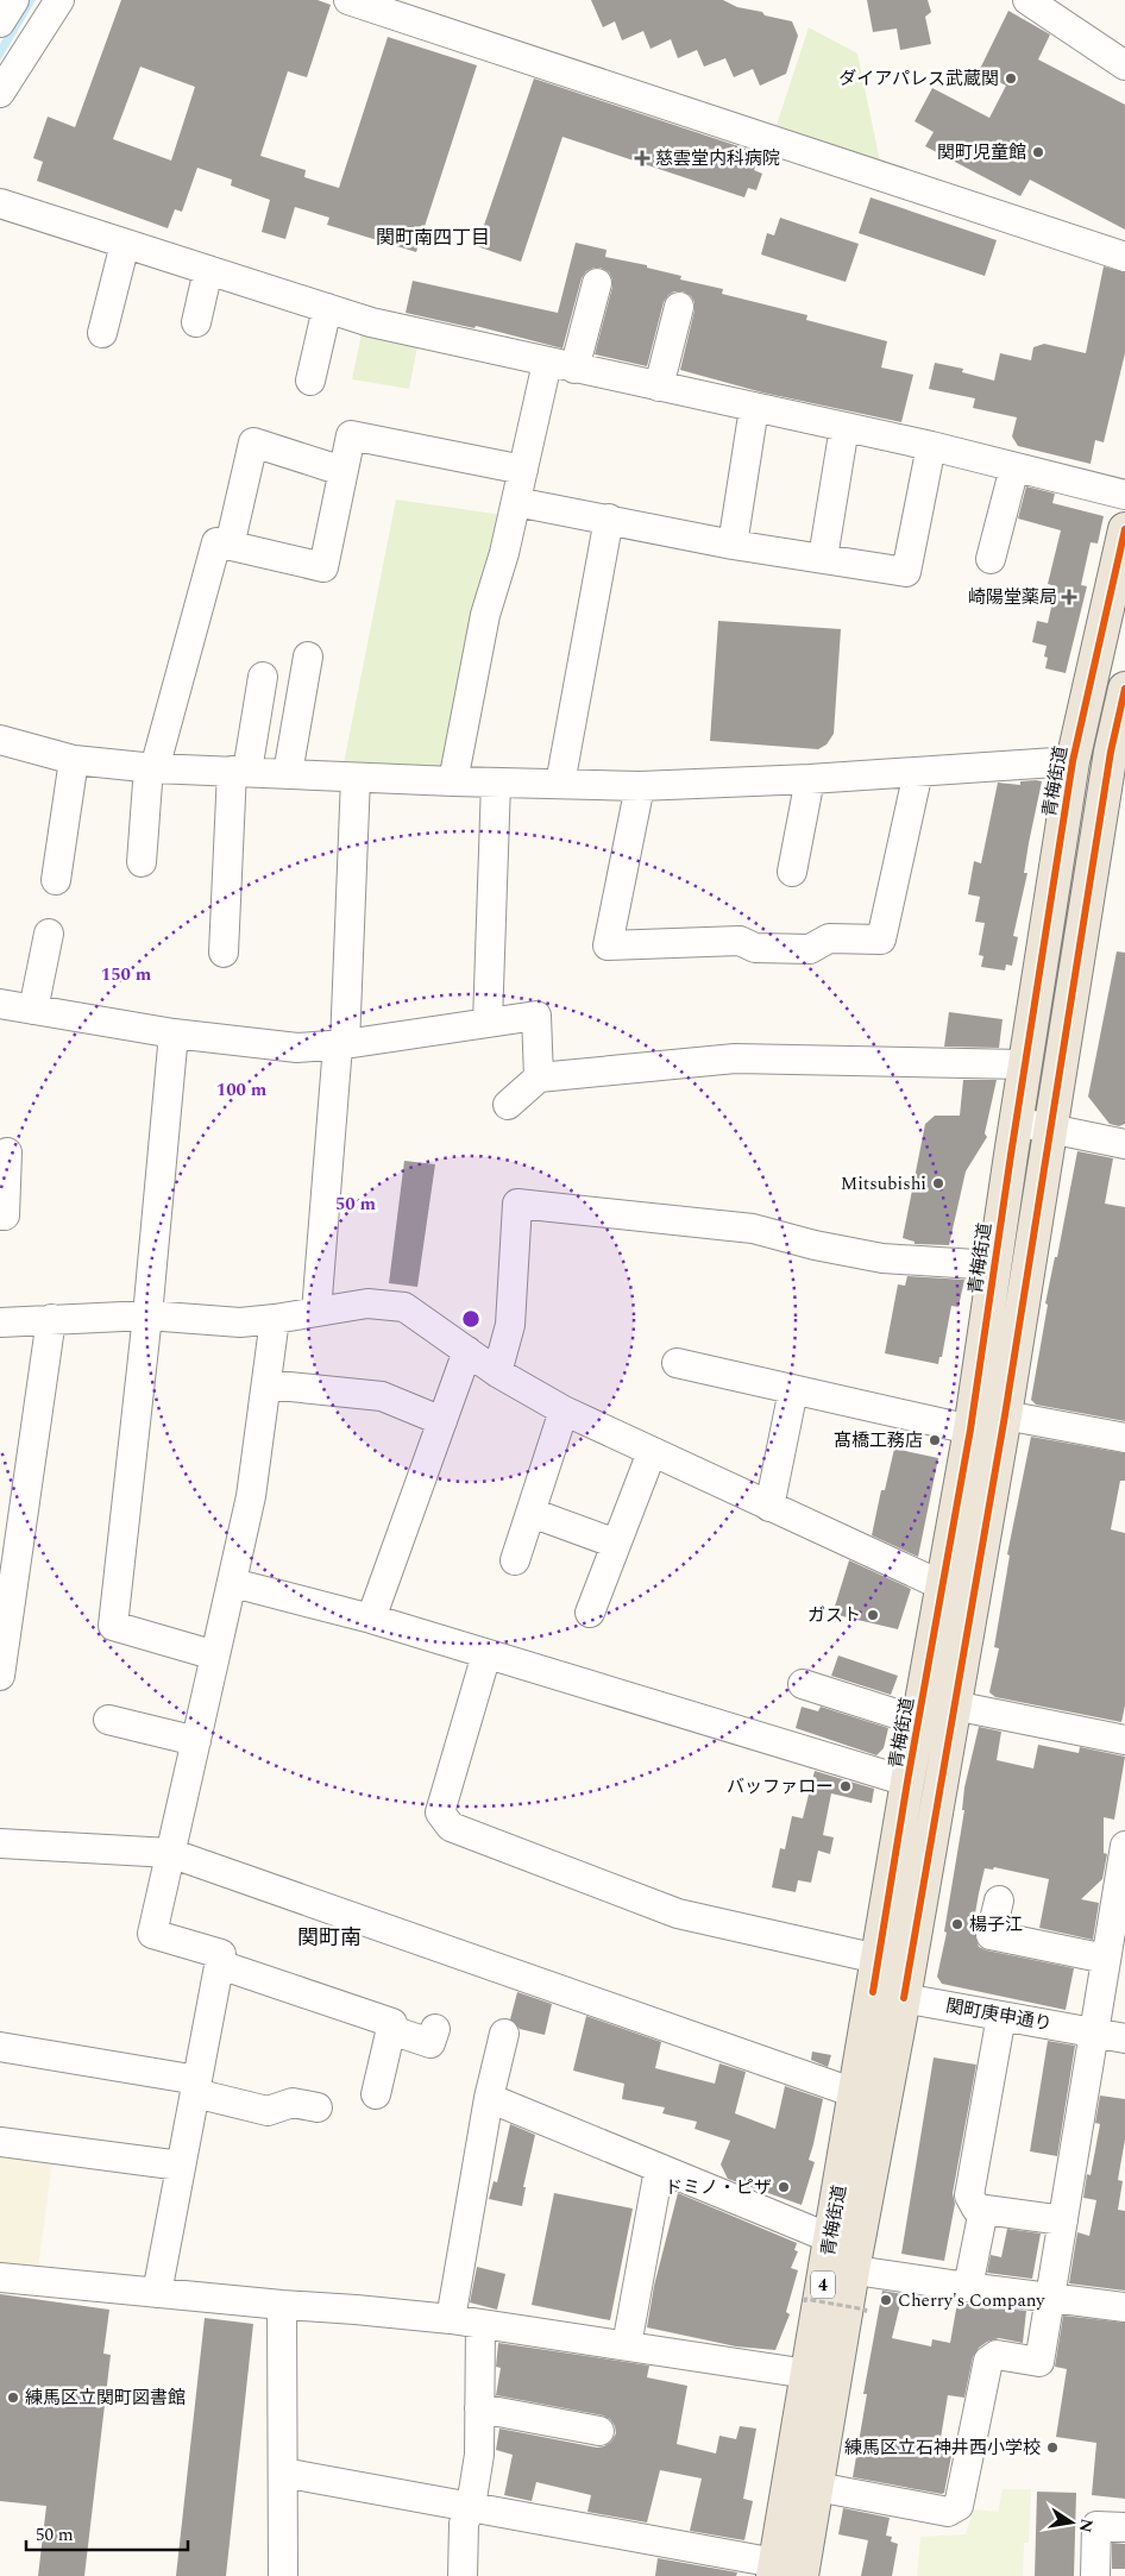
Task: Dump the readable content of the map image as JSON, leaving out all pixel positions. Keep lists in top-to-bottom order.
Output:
{
  "streets": {
    "main road": ["青梅街道", "4"],
    "street": ["関町庚申通り"]
  },
  "crossings": [
    ["青梅街道", "関町庚申通り"]
  ],
  "districts": ["関町南四丁目", "関町南"],
  "places": {
    "other": [
      "ダイアパレス武蔵関",
      "関町児童館",
      "Mitsubishi",
      "髙橋工務店",
      "ガスト",
      "バッファロー",
      "楊子江",
      "ドミノ・ピザ",
      "Cherry's Company",
      "練馬区立関町図書館",
      "練馬区立石神井西小学校"
    ],
    "health": ["慈雲堂内科病院", "崎陽堂薬局"]
  },
  "scale_bar": "50 m",
  "north": "right",
  "rings": ["150 m", "100 m", "50 m"]
}
